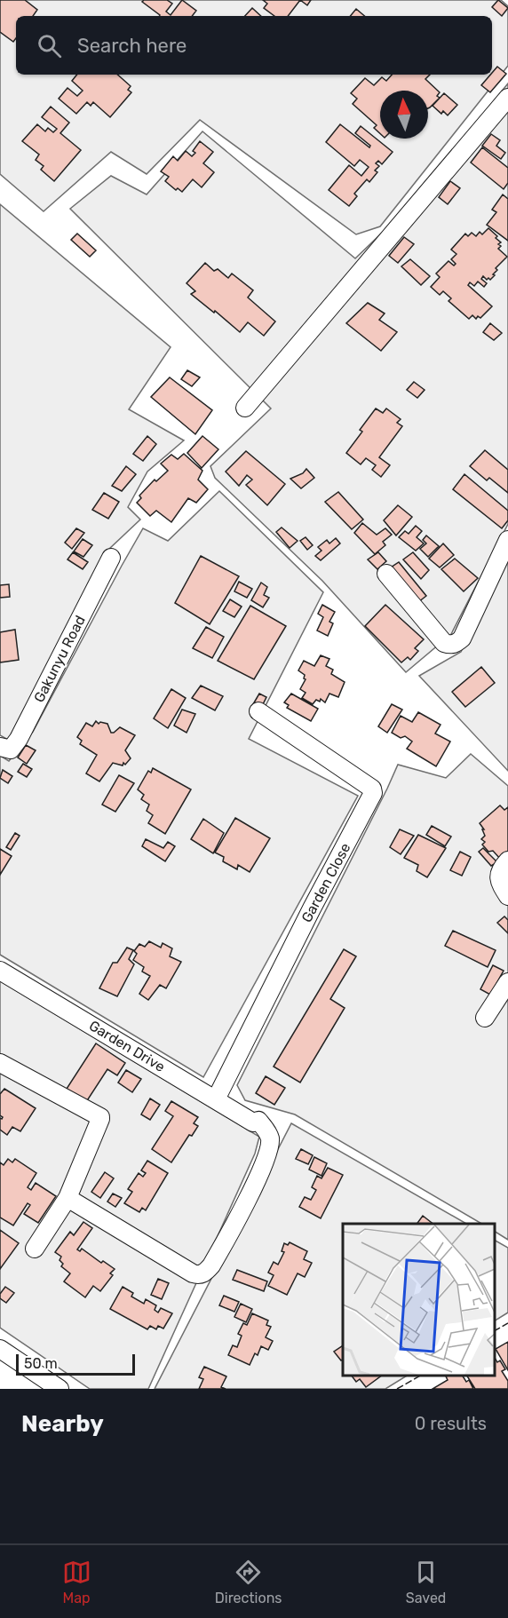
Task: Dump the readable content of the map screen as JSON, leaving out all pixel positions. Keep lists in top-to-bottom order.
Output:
{
  "streets": {
    "street": ["Gakunyu Road", "Garden Close", "Garden Drive"]
  },
  "crossings": [
    ["Garden Close", "Garden Drive"]
  ],
  "scale_bar": "50 m",
  "north": "top",
  "page": {
    "search": "Search here",
    "scale": "50 m",
    "heading": ["Nearby", "0 results"],
    "nav": ["Map", "Directions", "Saved"]
  }
}
